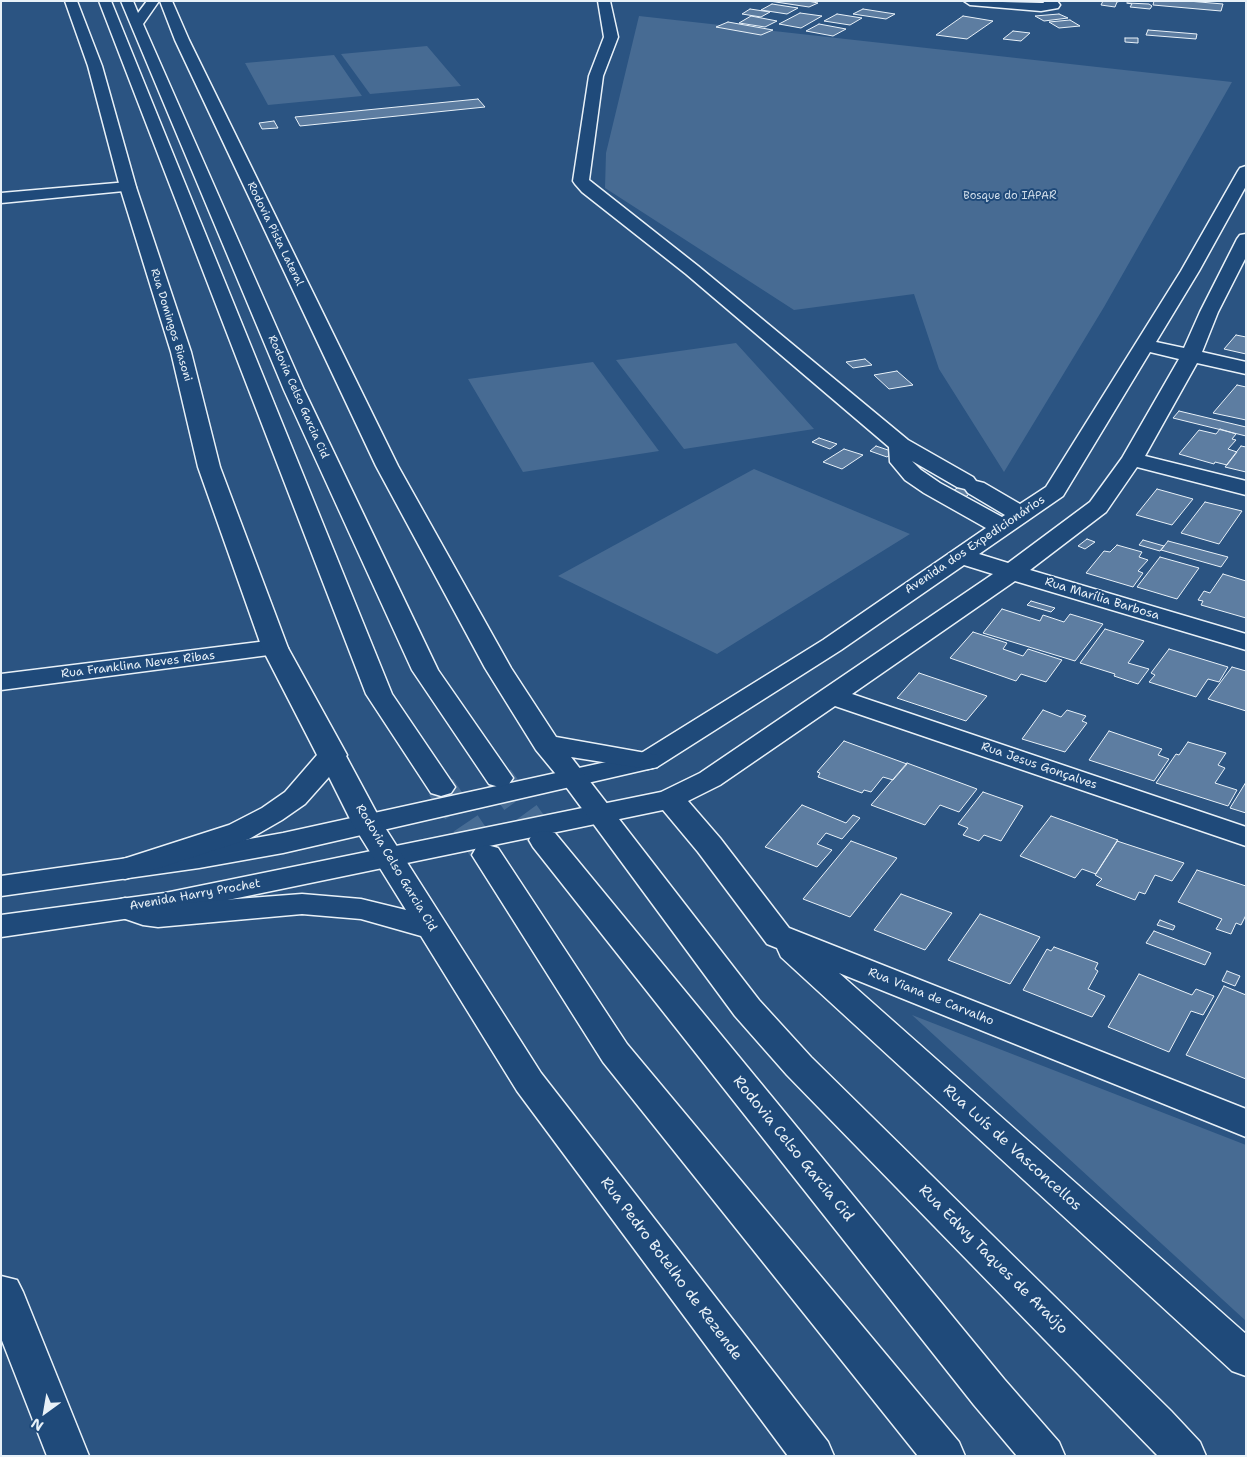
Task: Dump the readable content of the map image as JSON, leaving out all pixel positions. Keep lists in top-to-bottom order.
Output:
{
  "streets": {
    "main road": [
      "Rodovia Pista Lateral",
      "Rua Domingos Biasoni",
      "Rodovia Celso Garcia Cid",
      "Avenida dos Expedicionários",
      "Rua Marília Barbosa",
      "Rua Franklina Neves Ribas",
      "Rua Jesus Gonçalves",
      "Avenida Harry Prochet",
      "Rua Viana de Carvalho",
      "Rua Luís de Vasconcellos",
      "Rua Edwy Taques de Araújo",
      "Rua Pedro Botelho de Rezende"
    ]
  },
  "crossings": [
    ["Rua Domingos Biasoni", "Rodovia Celso Garcia Cid"],
    ["Rua Domingos Biasoni", "Rua Franklina Neves Ribas"],
    ["Rodovia Celso Garcia Cid", "Avenida dos Expedicionários"],
    ["Rodovia Celso Garcia Cid", "Rua Franklina Neves Ribas"],
    ["Rodovia Celso Garcia Cid", "Avenida Harry Prochet"],
    ["Rodovia Celso Garcia Cid", "Rua Pedro Botelho de Rezende"],
    ["Avenida dos Expedicionários", "Rua Marília Barbosa"],
    ["Avenida Harry Prochet", "Rua Edwy Taques de Araújo"],
    ["Rua Viana de Carvalho", "Rua Luís de Vasconcellos"]
  ],
  "parks": ["Bosque do IAPAR"],
  "north": "bottom left"
}
